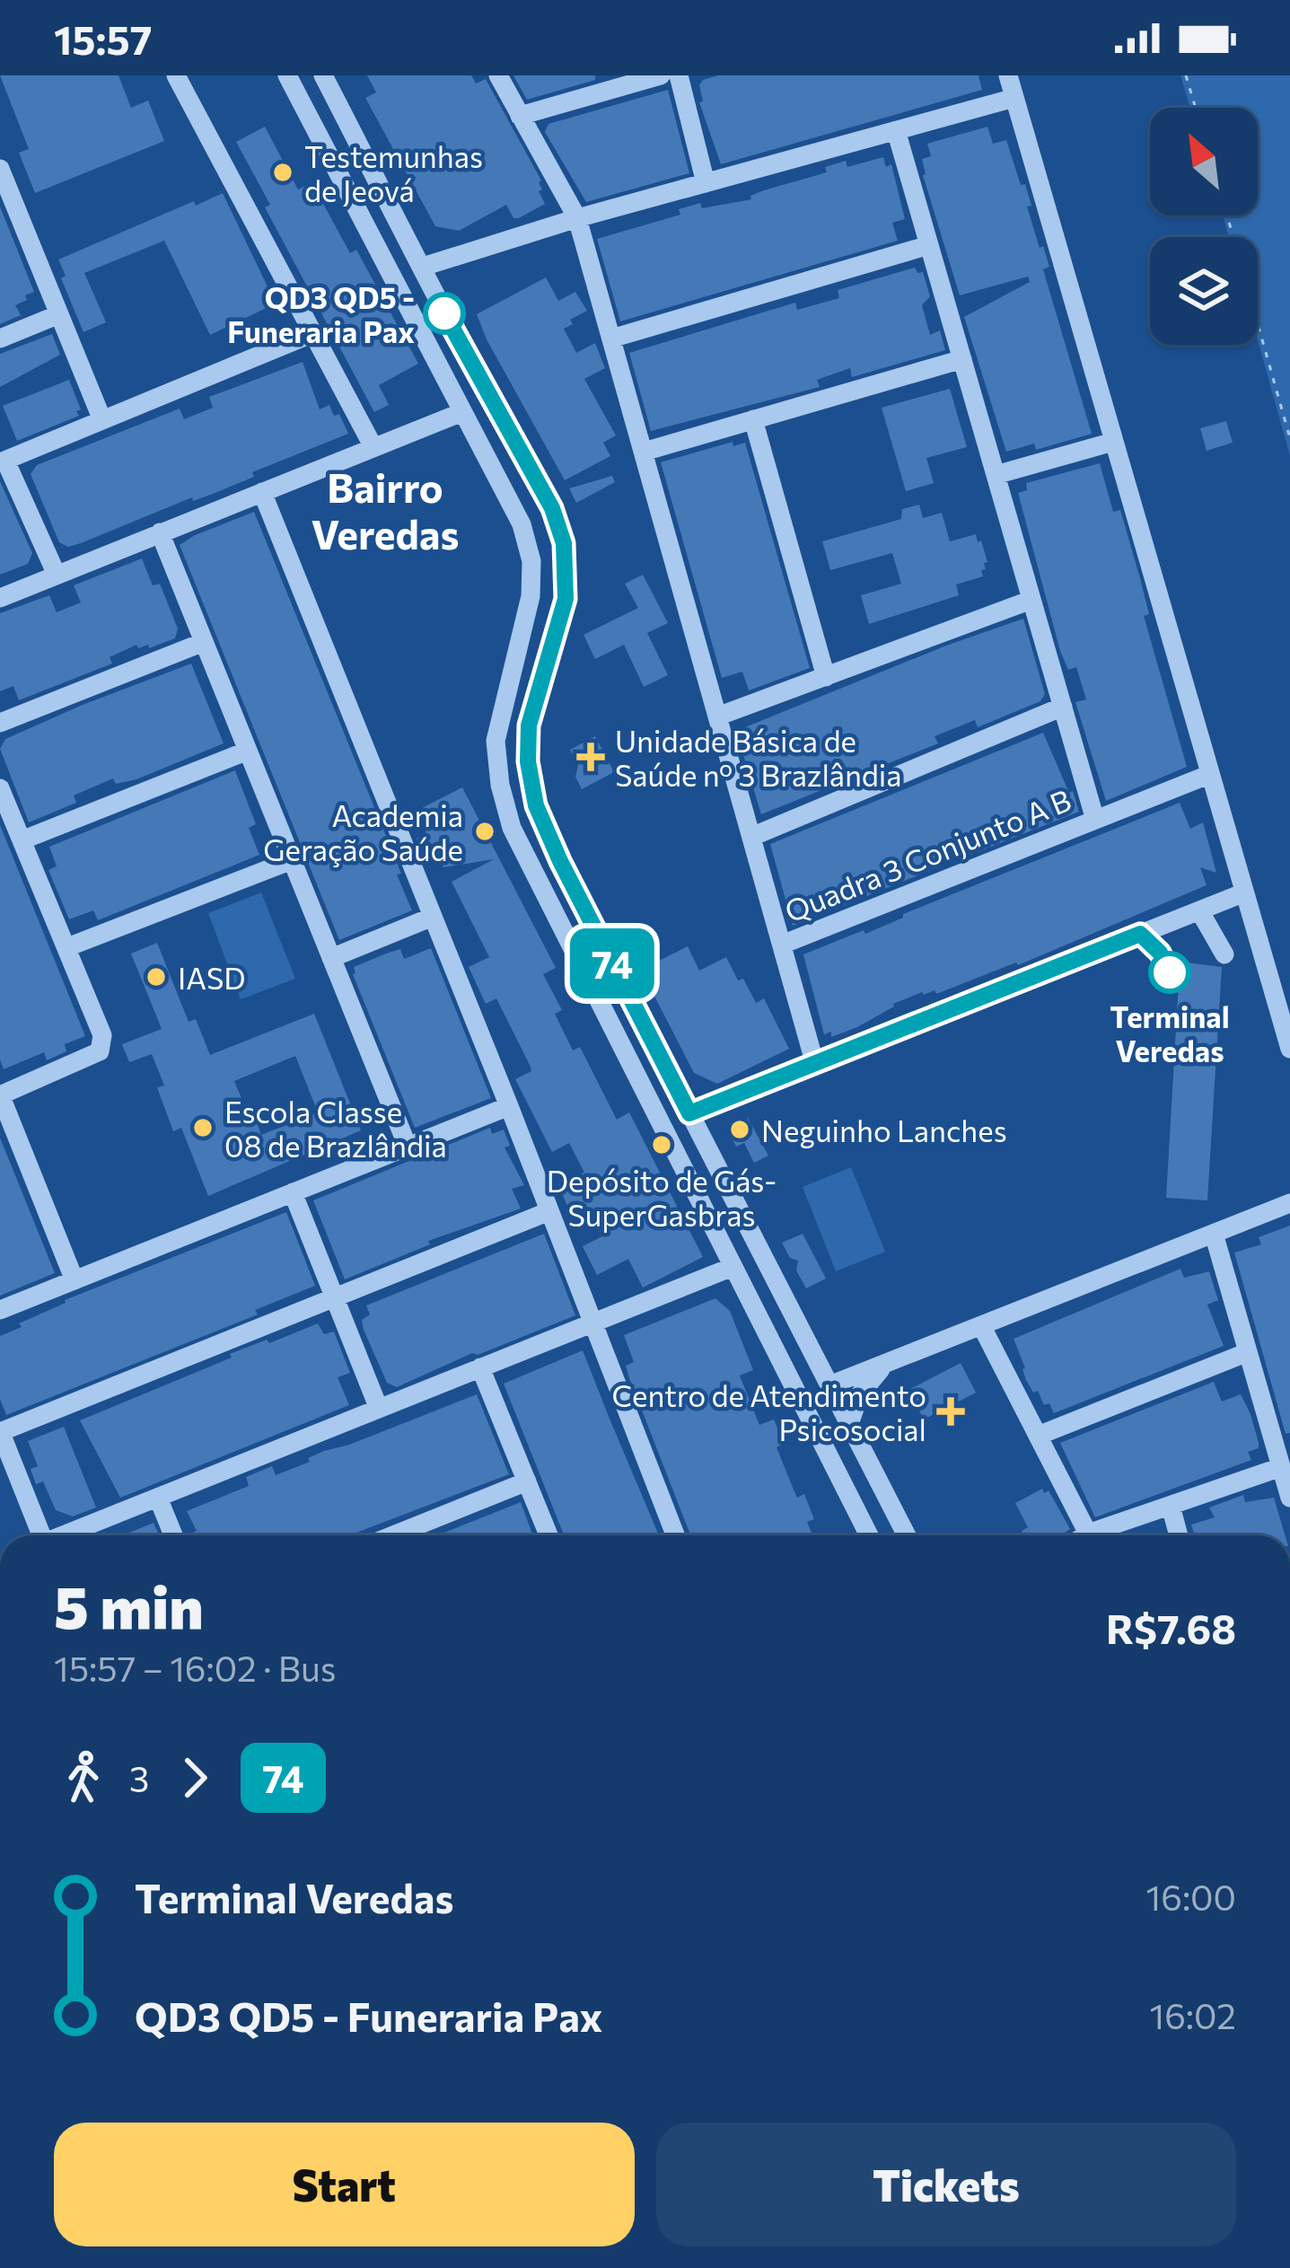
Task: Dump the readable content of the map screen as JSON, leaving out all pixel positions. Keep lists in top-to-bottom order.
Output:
{
  "streets": {
    "street": ["Quadra 3 Conjunto A B"]
  },
  "districts": ["Bairro Veredas"],
  "places": {
    "other": [
      "Testemunhas de Jeová",
      "QD3 QD5 - Funeraria Pax",
      "Academia Geração Saúde",
      "Terminal Veredas",
      "IASD",
      "Escola Classe 08 de Brazlândia",
      "Neguinho Lanches",
      "Depósito de Gás- SuperGasbras"
    ],
    "health": ["Unidade Básica de Saúde nº 3 Brazlândia", "Centro de Atendimento Psicosocial"]
  },
  "lines": ["bus line 74"],
  "north": "top left",
  "page": {
    "status": "15:57",
    "on_map": "74",
    "heading": ["5 min", "15:57 – 16:02 · Bus", "R$7.68"],
    "legs": ["3", "74"],
    "list": [
      {
        "name": "Terminal Veredas",
        "value": "16:00"
      },
      {
        "name": "QD3 QD5 - Funeraria Pax",
        "value": "16:02"
      }
    ],
    "buttons": ["Start", "Tickets"]
  }
}
